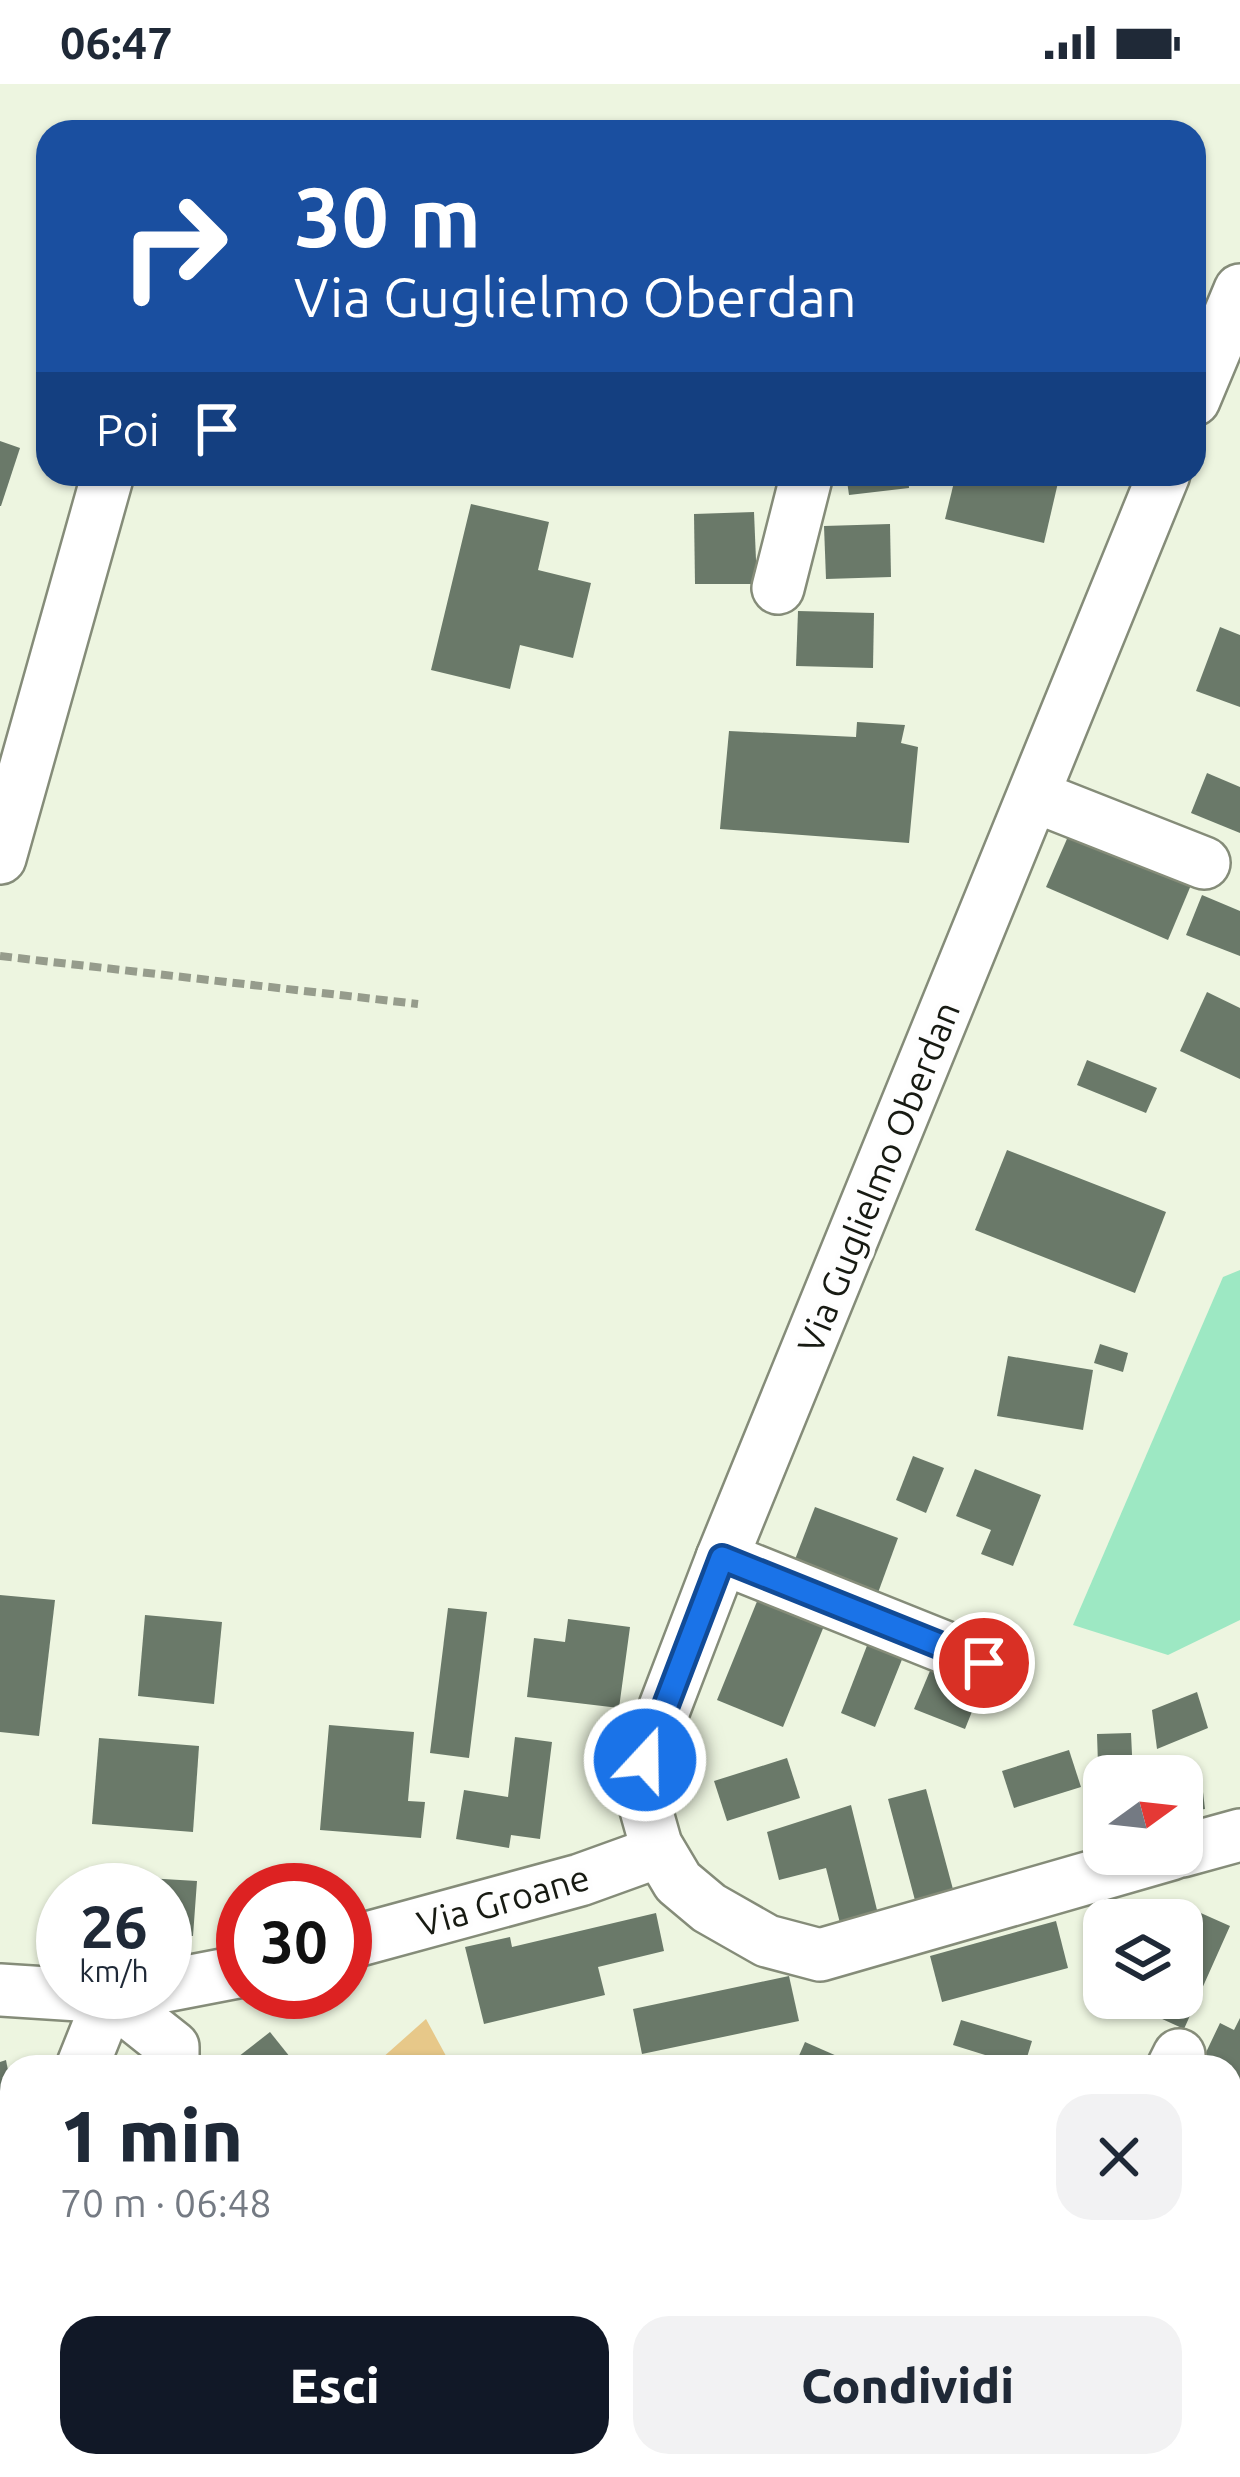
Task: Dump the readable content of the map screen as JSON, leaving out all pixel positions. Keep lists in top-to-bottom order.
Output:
{
  "streets": {
    "street": ["Via Guglielmo Oberdan", "Via Groane"]
  },
  "crossings": [
    ["Via Guglielmo Oberdan", "Via Groane"]
  ],
  "north": "right",
  "page": {
    "status": "06:47",
    "turn": ["30 m", "Via Guglielmo Oberdan"],
    "then": "Poi",
    "speed": "26 km/h",
    "limit": "30",
    "heading": ["1 min", "70 m · 06:48"],
    "buttons": ["Esci", "Condividi"]
  }
}
